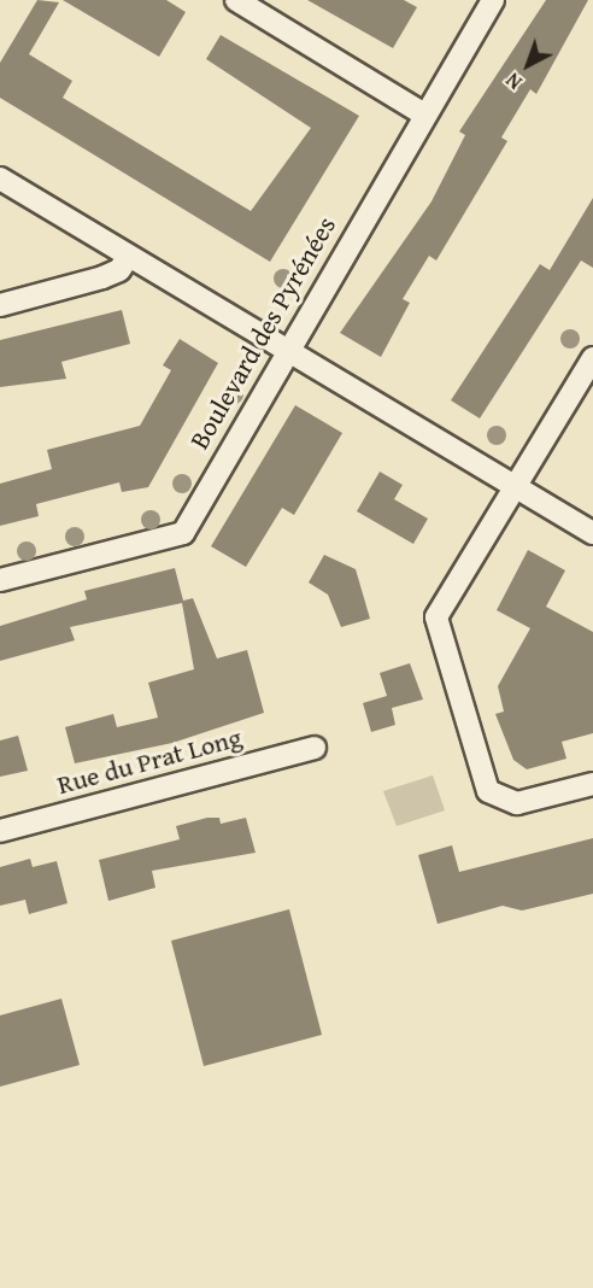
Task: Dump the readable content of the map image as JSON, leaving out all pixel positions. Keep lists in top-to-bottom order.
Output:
{
  "streets": {
    "street": ["Boulevard des Pyrénées", "Rue du Prat Long"]
  },
  "north": "bottom left"
}
